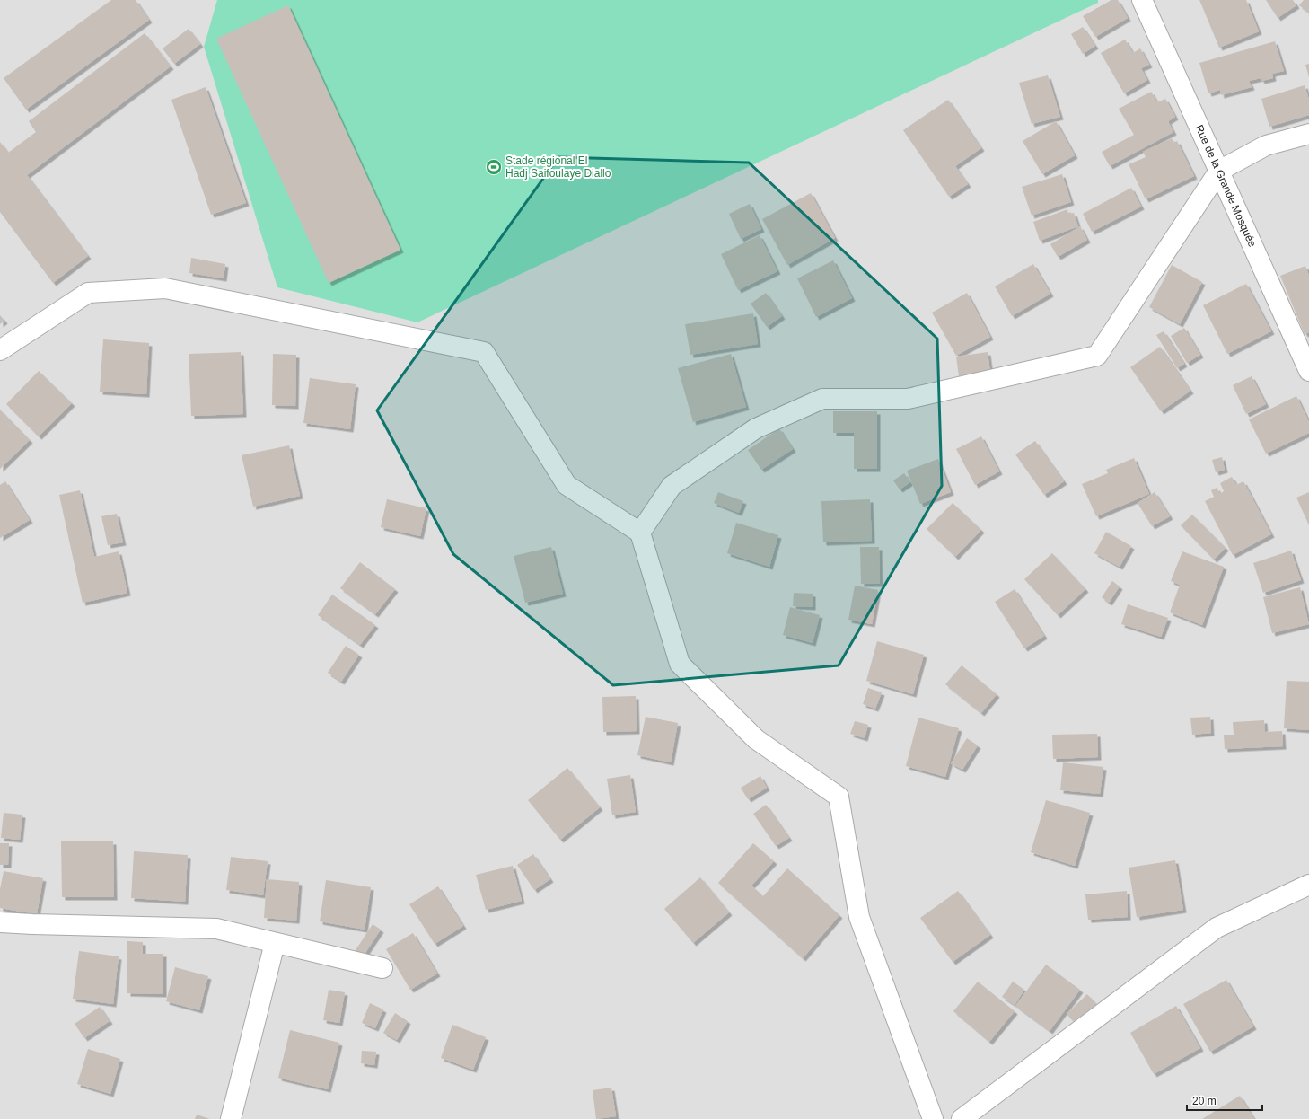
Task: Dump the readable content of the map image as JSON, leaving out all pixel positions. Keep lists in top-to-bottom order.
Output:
{
  "streets": {
    "street": ["Rue de la Grande Mosquée"]
  },
  "places": {
    "sports": ["Stade régional El Hadj Saifoulaye Diallo"]
  },
  "scale_bar": "20 m"
}
